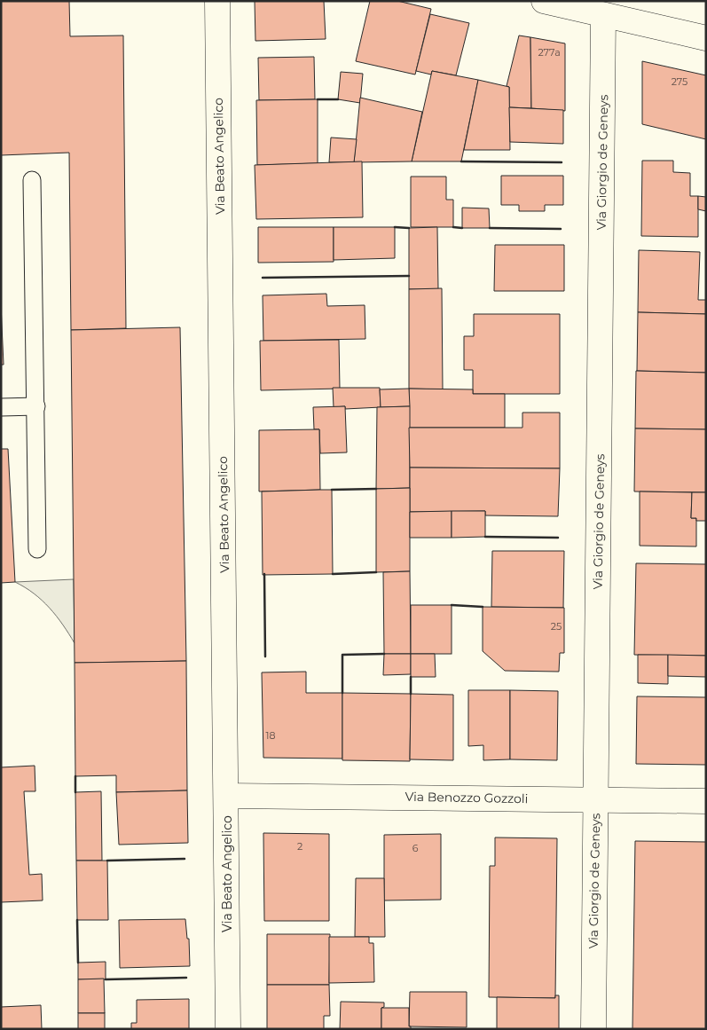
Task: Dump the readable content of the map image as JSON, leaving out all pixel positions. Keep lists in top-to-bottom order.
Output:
{
  "streets": {
    "street": ["Via Beato Angelico", "Via Giorgio de Geneys", "Via Benozzo Gozzoli"]
  },
  "crossings": [
    ["Via Beato Angelico", "Via Benozzo Gozzoli"],
    ["Via Giorgio de Geneys", "Via Benozzo Gozzoli"]
  ],
  "house_numbers": [
    "277a",
    "275",
    "25",
    "18",
    "2",
    "6"
  ]
}
